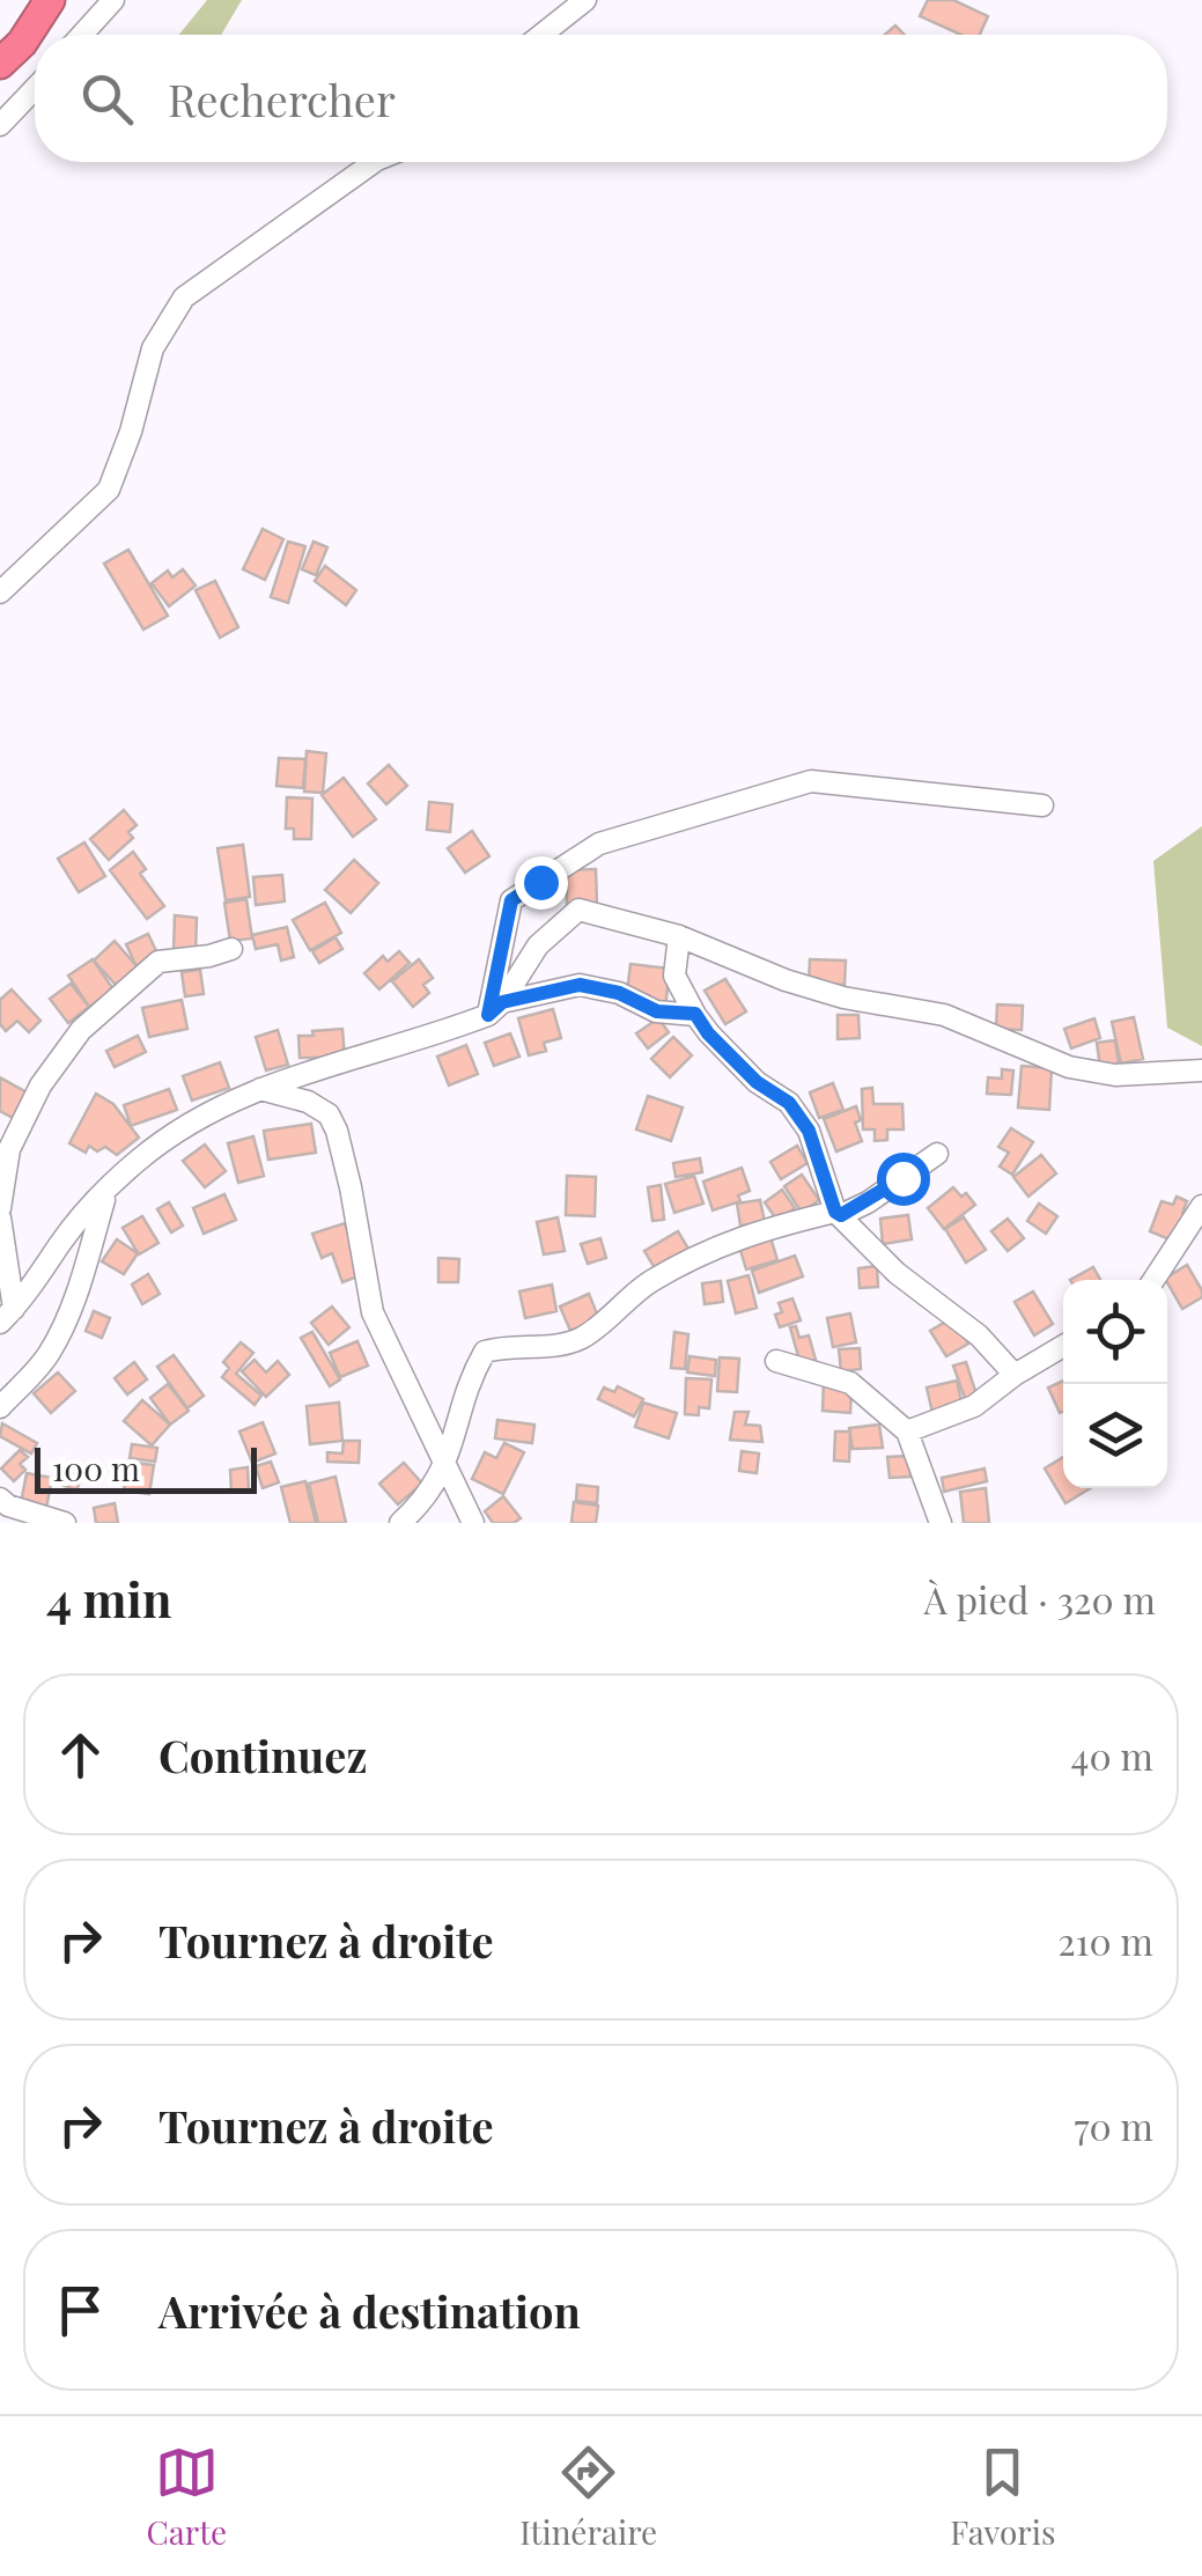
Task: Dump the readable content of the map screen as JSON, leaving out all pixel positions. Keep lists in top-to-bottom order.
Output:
{
  "scale_bar": "100 m",
  "page": {
    "search": "Rechercher",
    "scale": "100 m",
    "heading": ["4 min", "À pied · 320 m"],
    "list": [
      ["Continuez", "40 m"],
      ["Tournez à droite", "210 m"],
      ["Tournez à droite", "70 m"],
      "Arrivée à destination"
    ],
    "nav": ["Carte", "Itinéraire", "Favoris"]
  }
}
